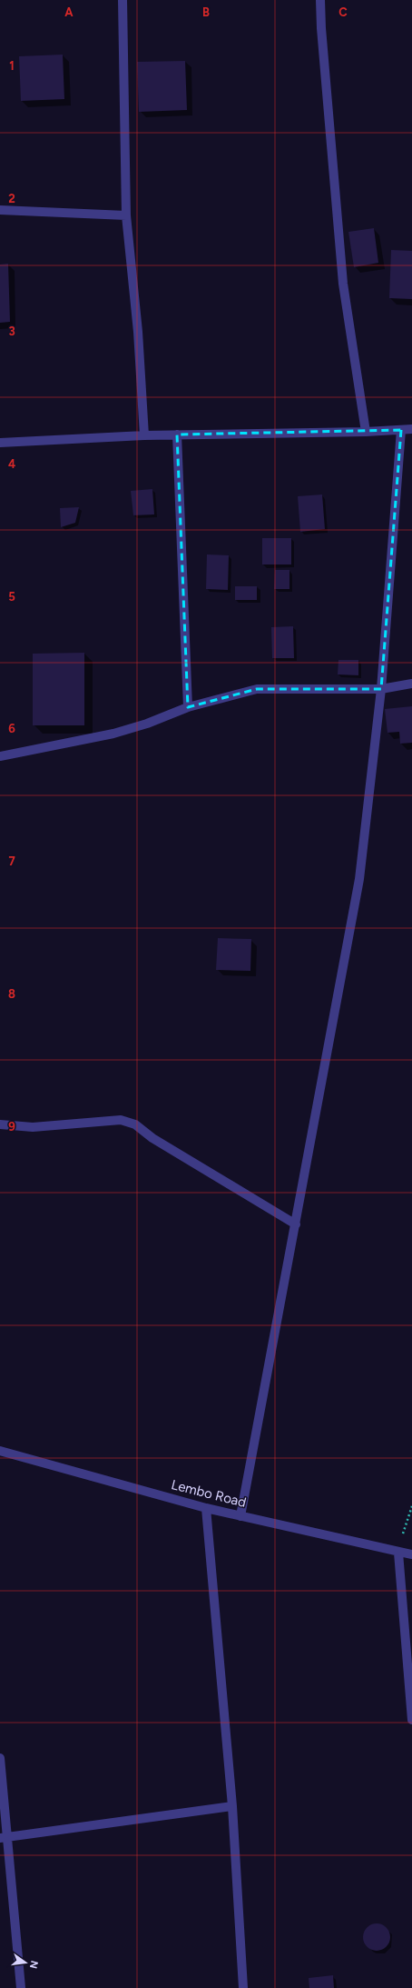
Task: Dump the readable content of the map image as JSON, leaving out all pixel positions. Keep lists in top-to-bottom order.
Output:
{
  "streets": {
    "street": ["Lembo Road"]
  },
  "north": "right",
  "grid": {
    "columns": ["A", "B", "C"],
    "rows": [
      "1",
      "2",
      "3",
      "4",
      "5",
      "6",
      "7",
      "8",
      "9"
    ]
  }
}
